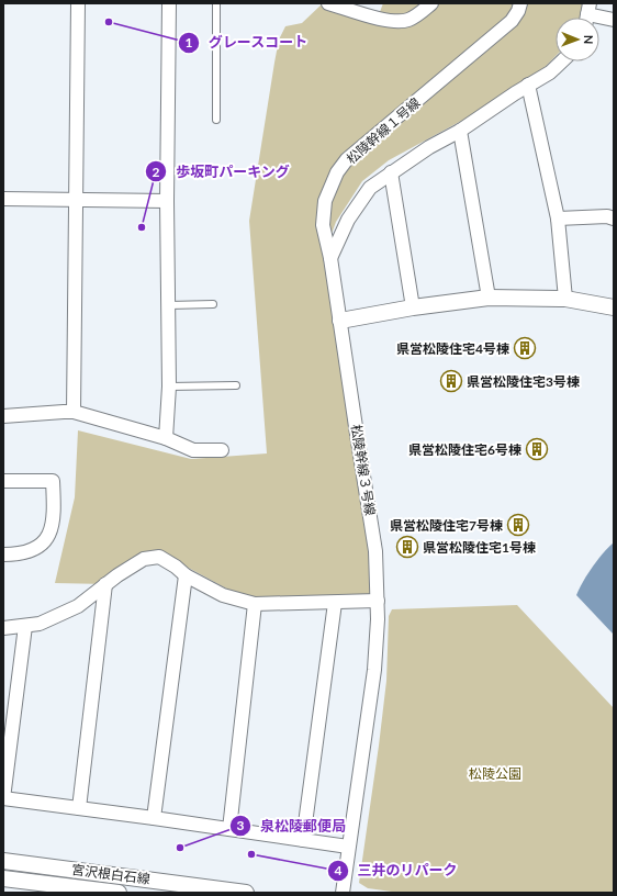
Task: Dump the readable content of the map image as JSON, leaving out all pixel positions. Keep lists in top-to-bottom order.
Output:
{
  "streets": {
    "street": ["松陵幹線１号線", "松陵幹線３号線", "宮沢根白石線"]
  },
  "crossings": [
    ["松陵幹線１号線", "松陵幹線３号線"]
  ],
  "parks": ["松陵公園"],
  "places": {
    "other": [
      "グレースコート",
      "歩坂町パーキング",
      "泉松陵郵便局",
      "三井のリパーク"
    ],
    "building": [
      "県営松陵住宅4号棟",
      "県営松陵住宅3号棟",
      "県営松陵住宅6号棟",
      "県営松陵住宅7号棟",
      "県営松陵住宅1号棟"
    ]
  },
  "north": "right"
}
